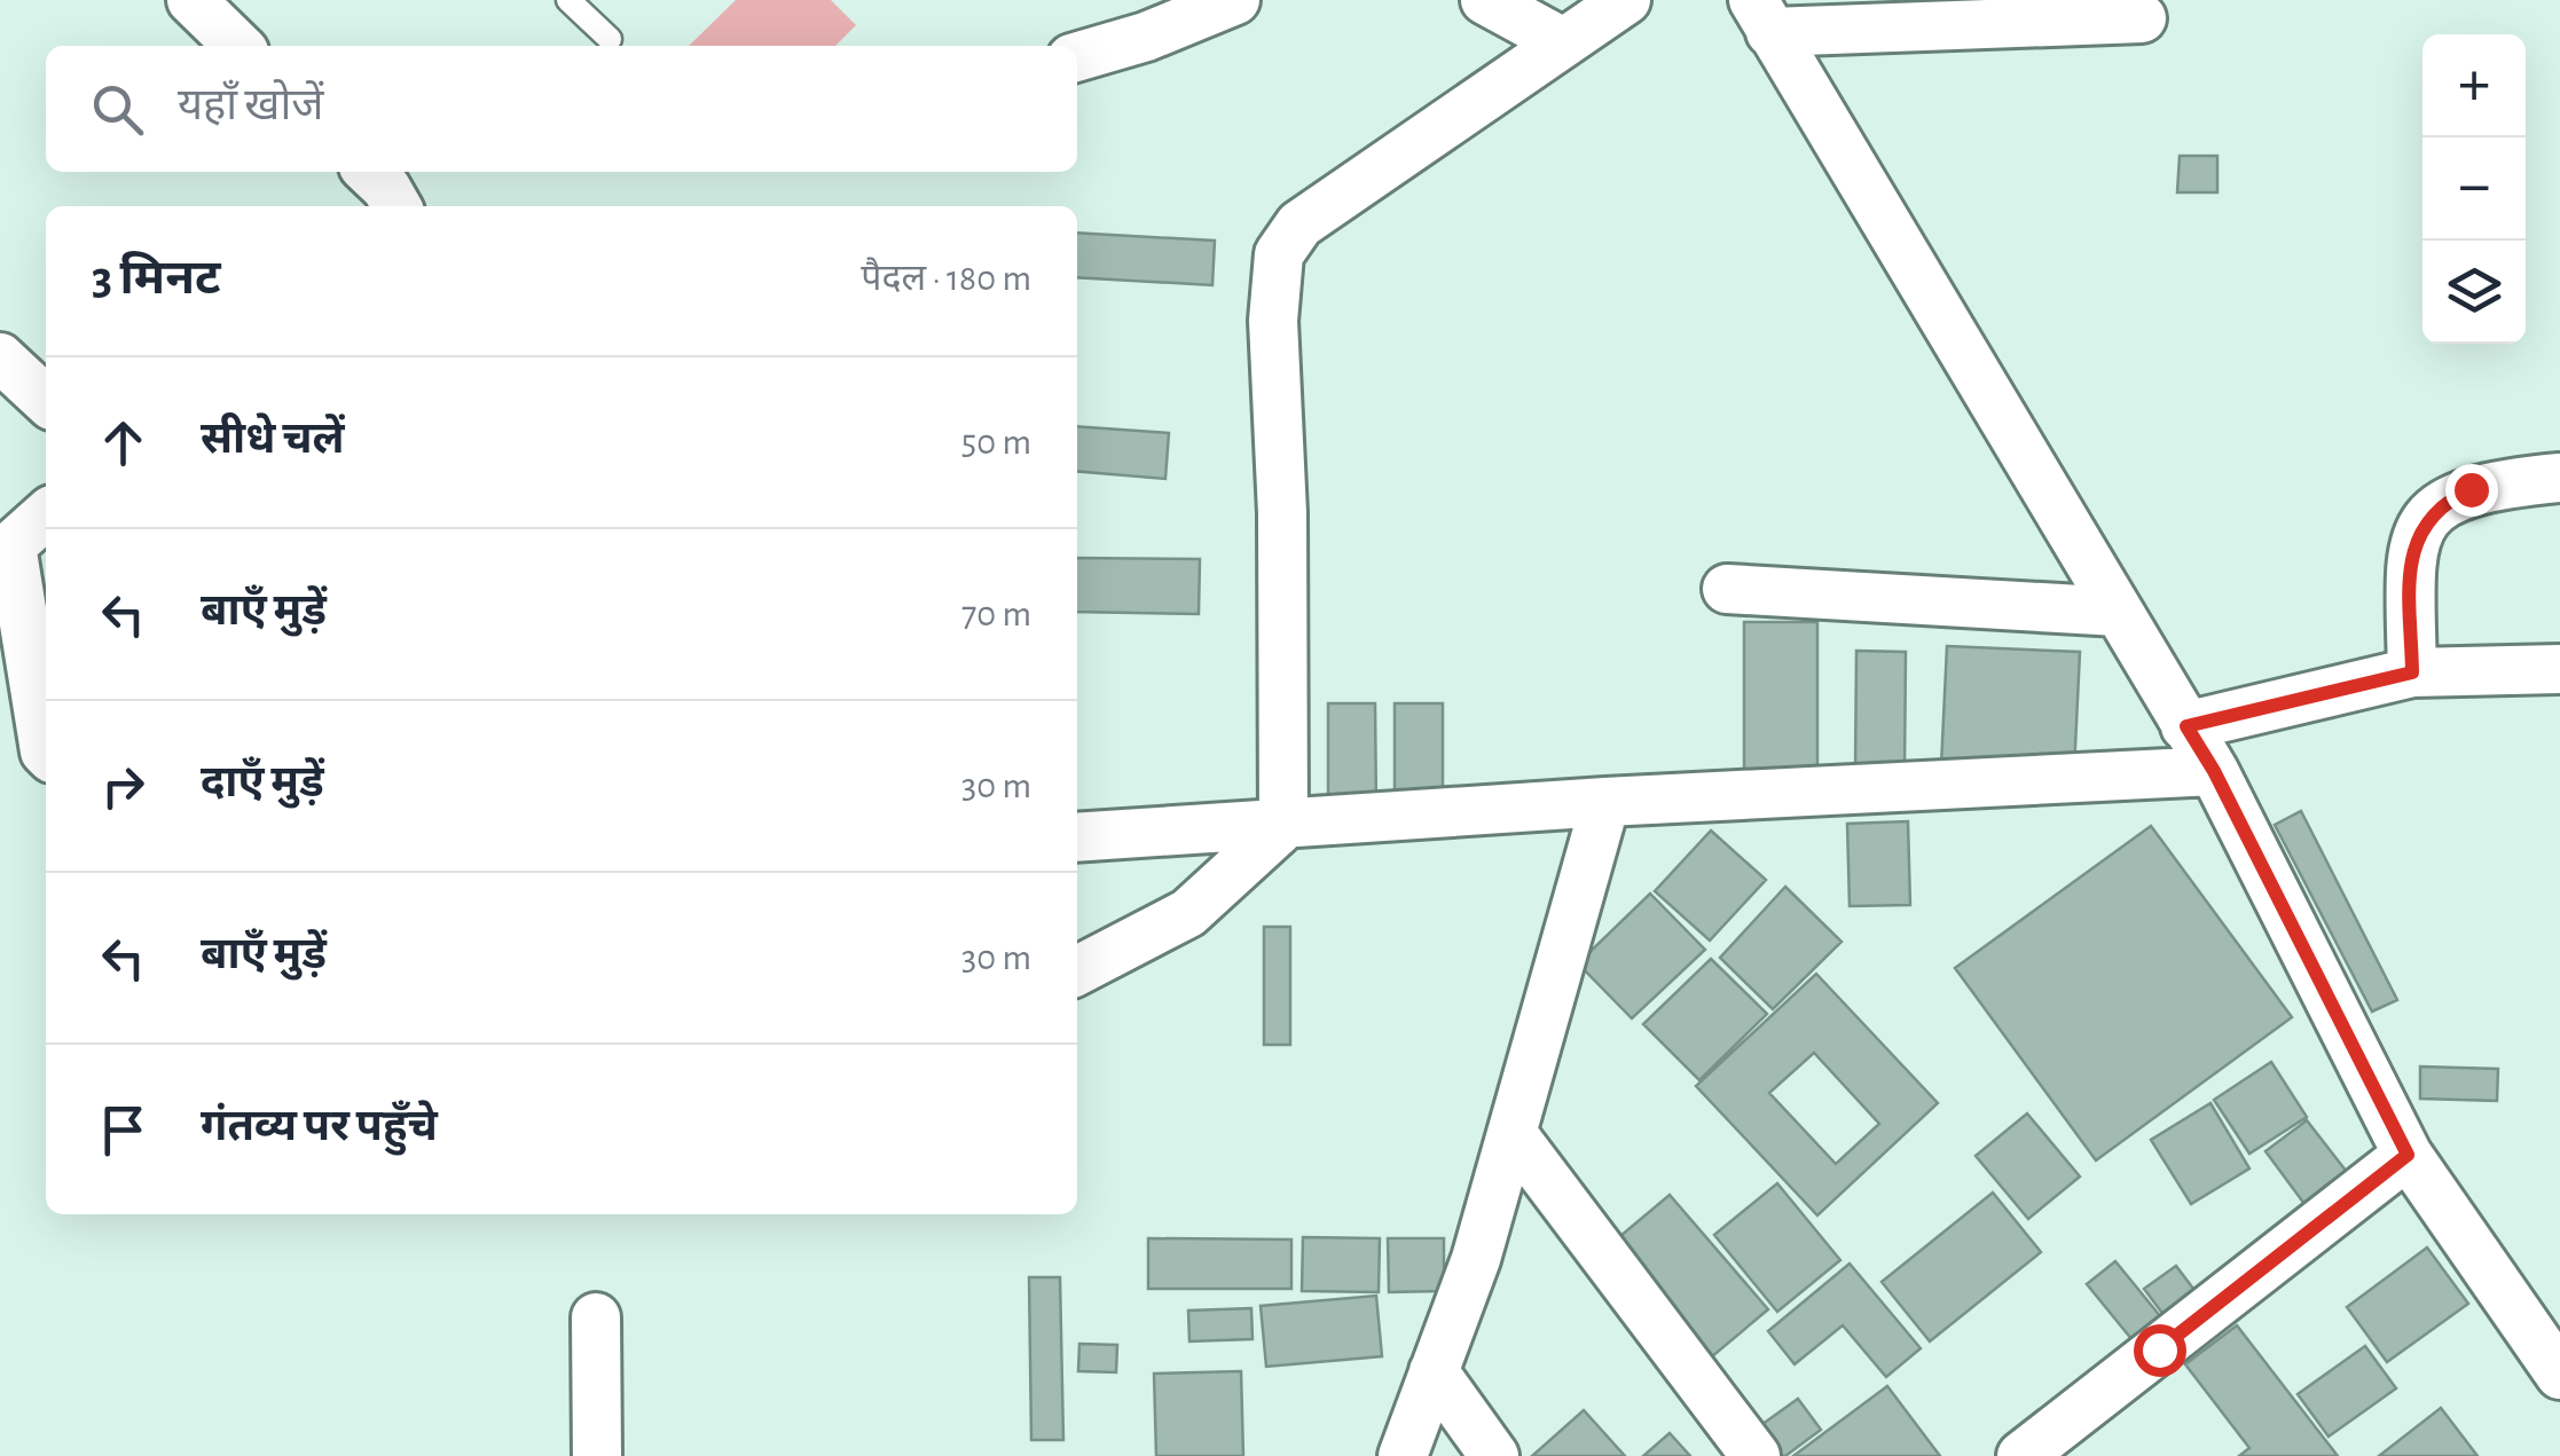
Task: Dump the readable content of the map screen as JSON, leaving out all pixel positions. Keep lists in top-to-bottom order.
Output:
{
  "page": {
    "map_buttons": ["+", "−"],
    "search": "यहाँ खोजें",
    "heading": ["3 मिनट", "पैदल · 180 m"],
    "list": [
      ["सीधे चलें", "50 m"],
      ["बाएँ मुड़ें", "70 m"],
      ["दाएँ मुड़ें", "30 m"],
      ["बाएँ मुड़ें", "30 m"],
      "गंतव्य पर पहुँचे"
    ]
  }
}
